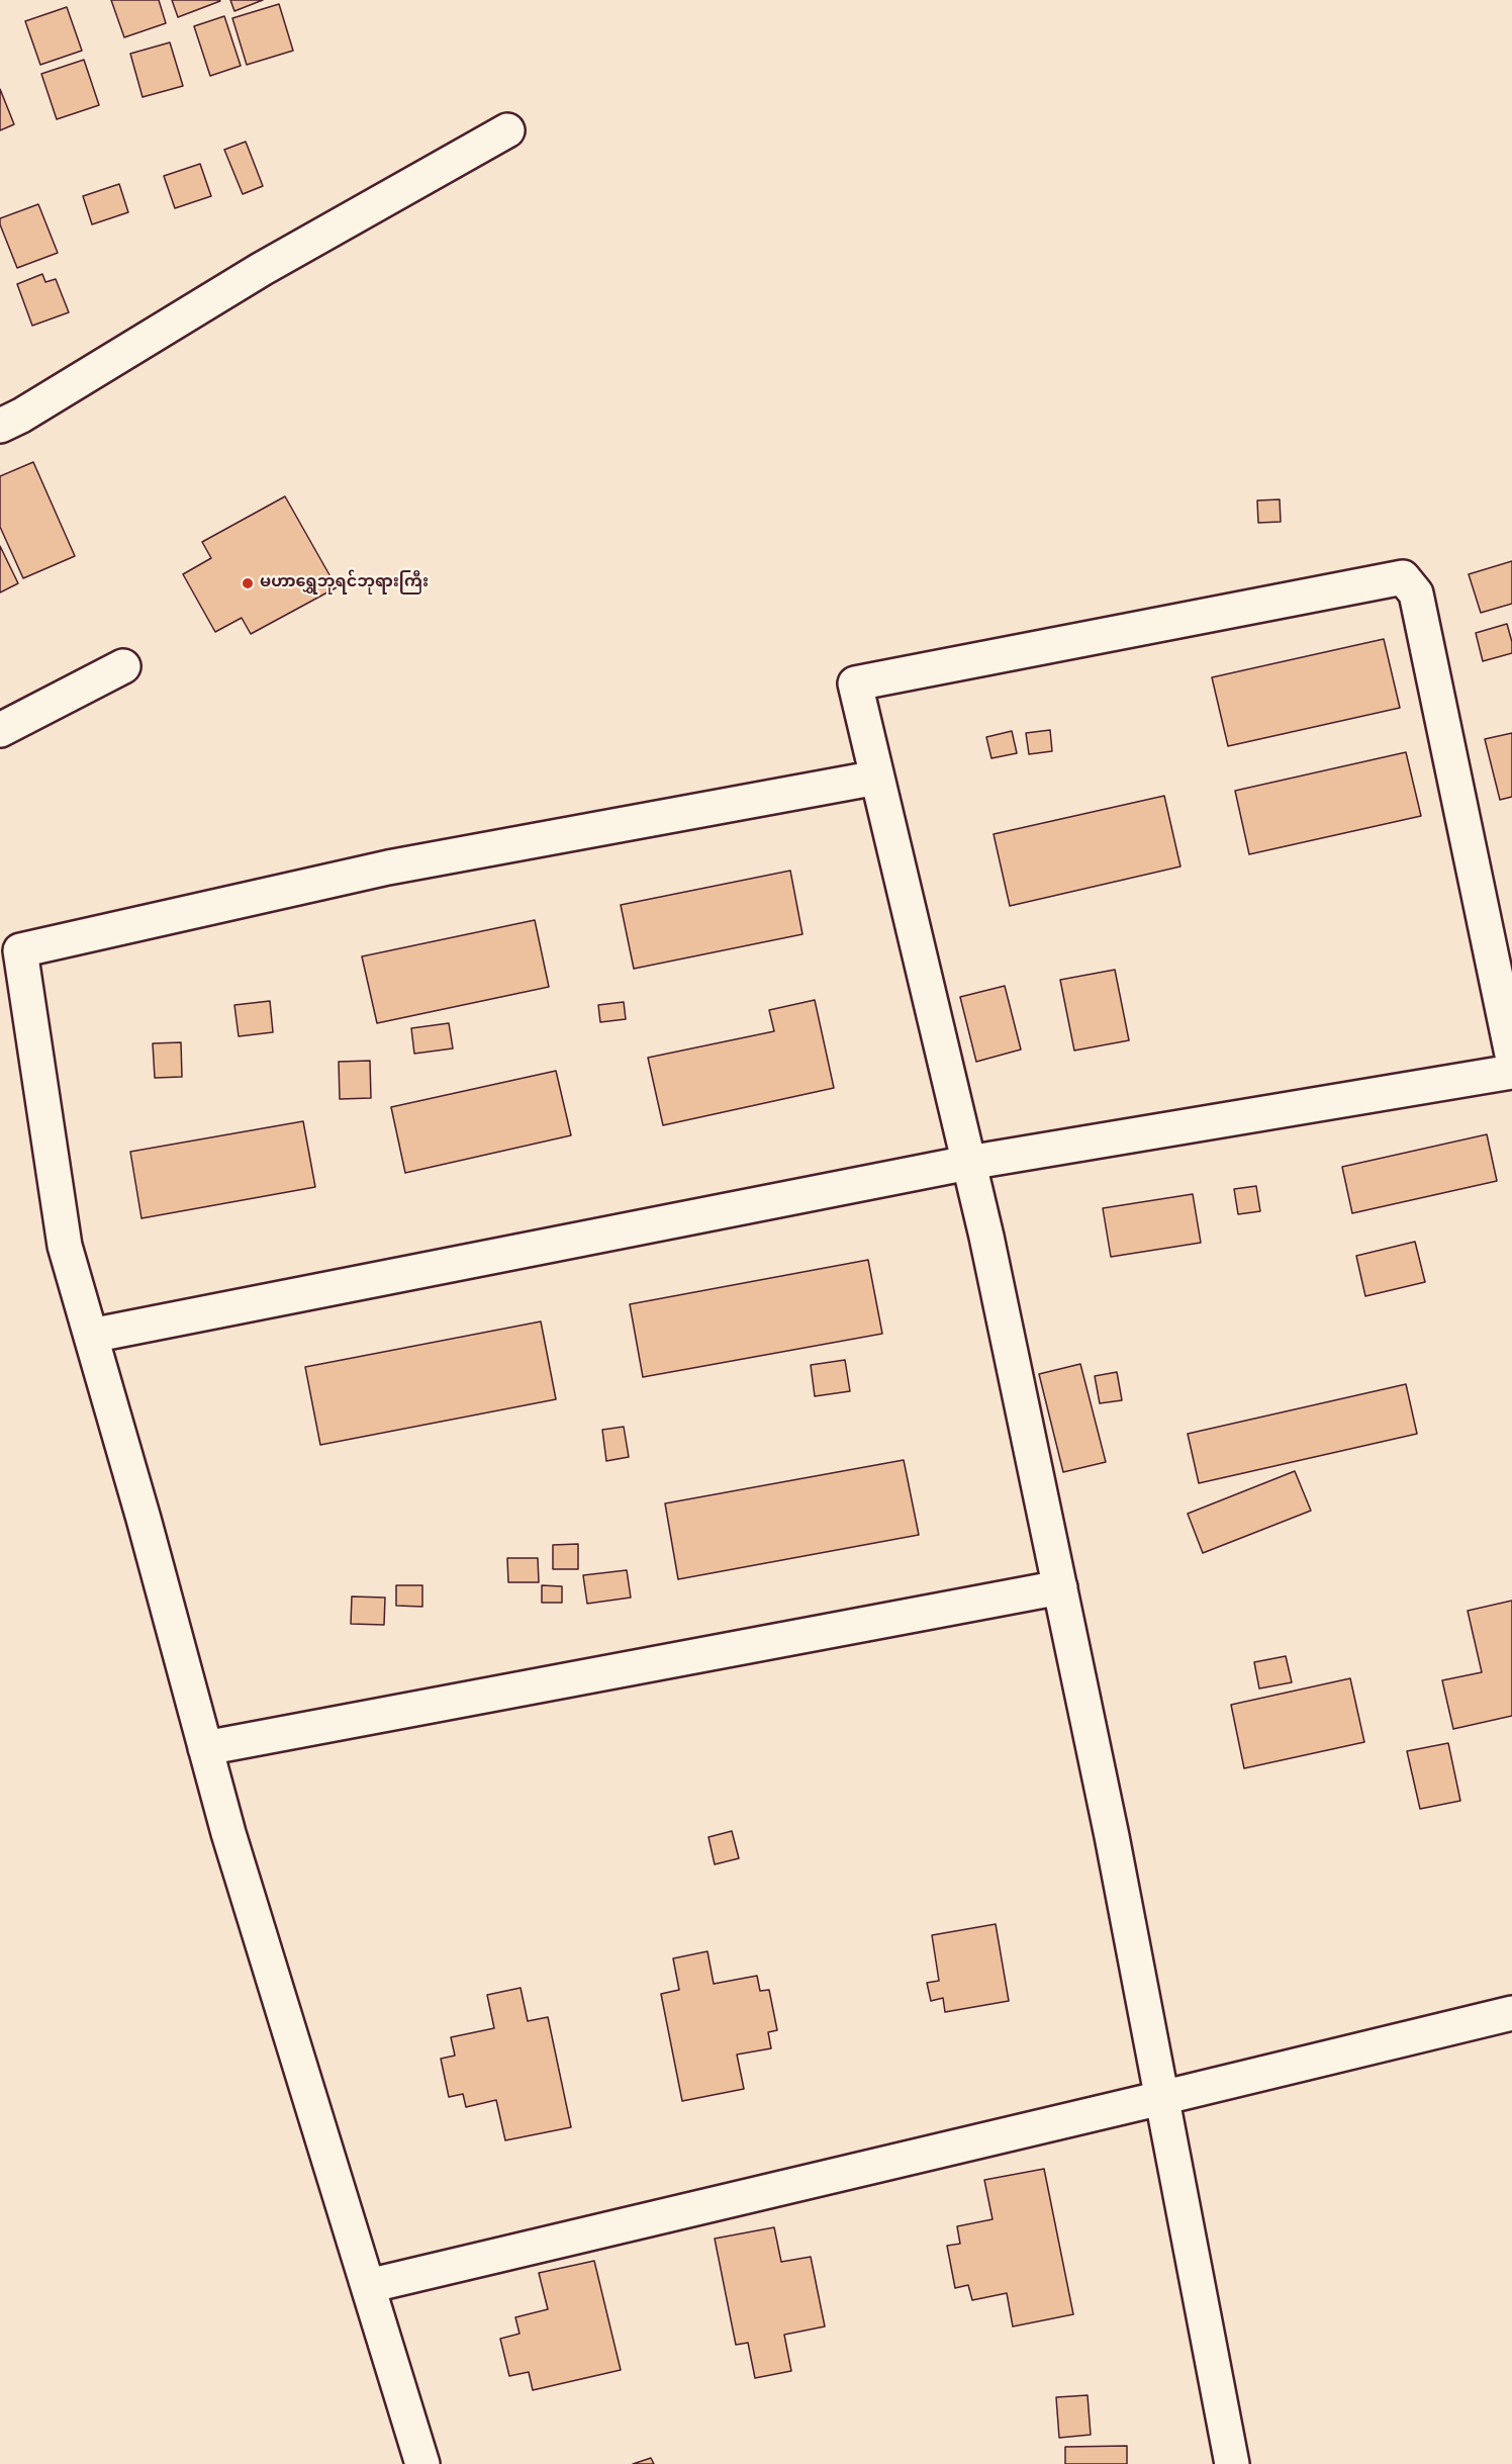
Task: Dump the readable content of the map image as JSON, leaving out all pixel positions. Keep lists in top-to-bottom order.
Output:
{
  "places": ["မဟာရွှေဘုရင်ဘုရားကြီး"]
}
